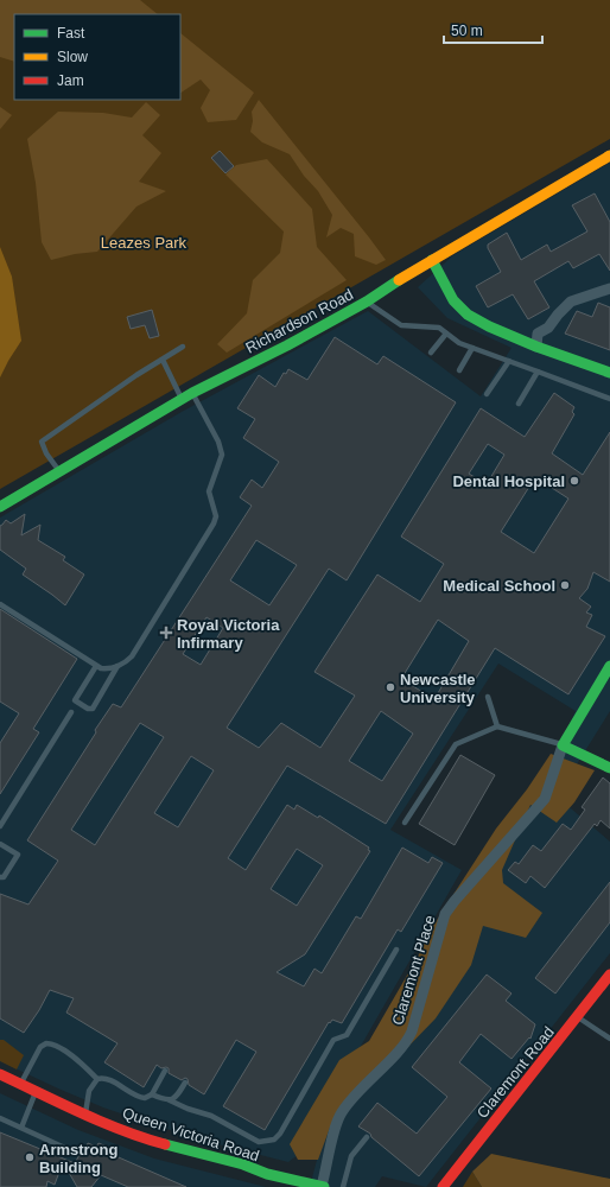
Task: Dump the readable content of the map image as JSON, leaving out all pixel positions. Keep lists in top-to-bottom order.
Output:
{
  "streets": {
    "street": [
      "Richardson Road",
      "Claremont Place",
      "Claremont Road",
      "Queen Victoria Road"
    ]
  },
  "crossings": [
    ["Claremont Place", "Queen Victoria Road"]
  ],
  "parks": ["Leazes Park"],
  "places": {
    "other": [
      "Dental Hospital",
      "Medical School",
      "Newcastle University",
      "Armstrong Building"
    ],
    "health": ["Royal Victoria Infirmary"]
  },
  "legend": ["Fast", "Slow", "Jam"],
  "scale_bar": "50 m"
}
